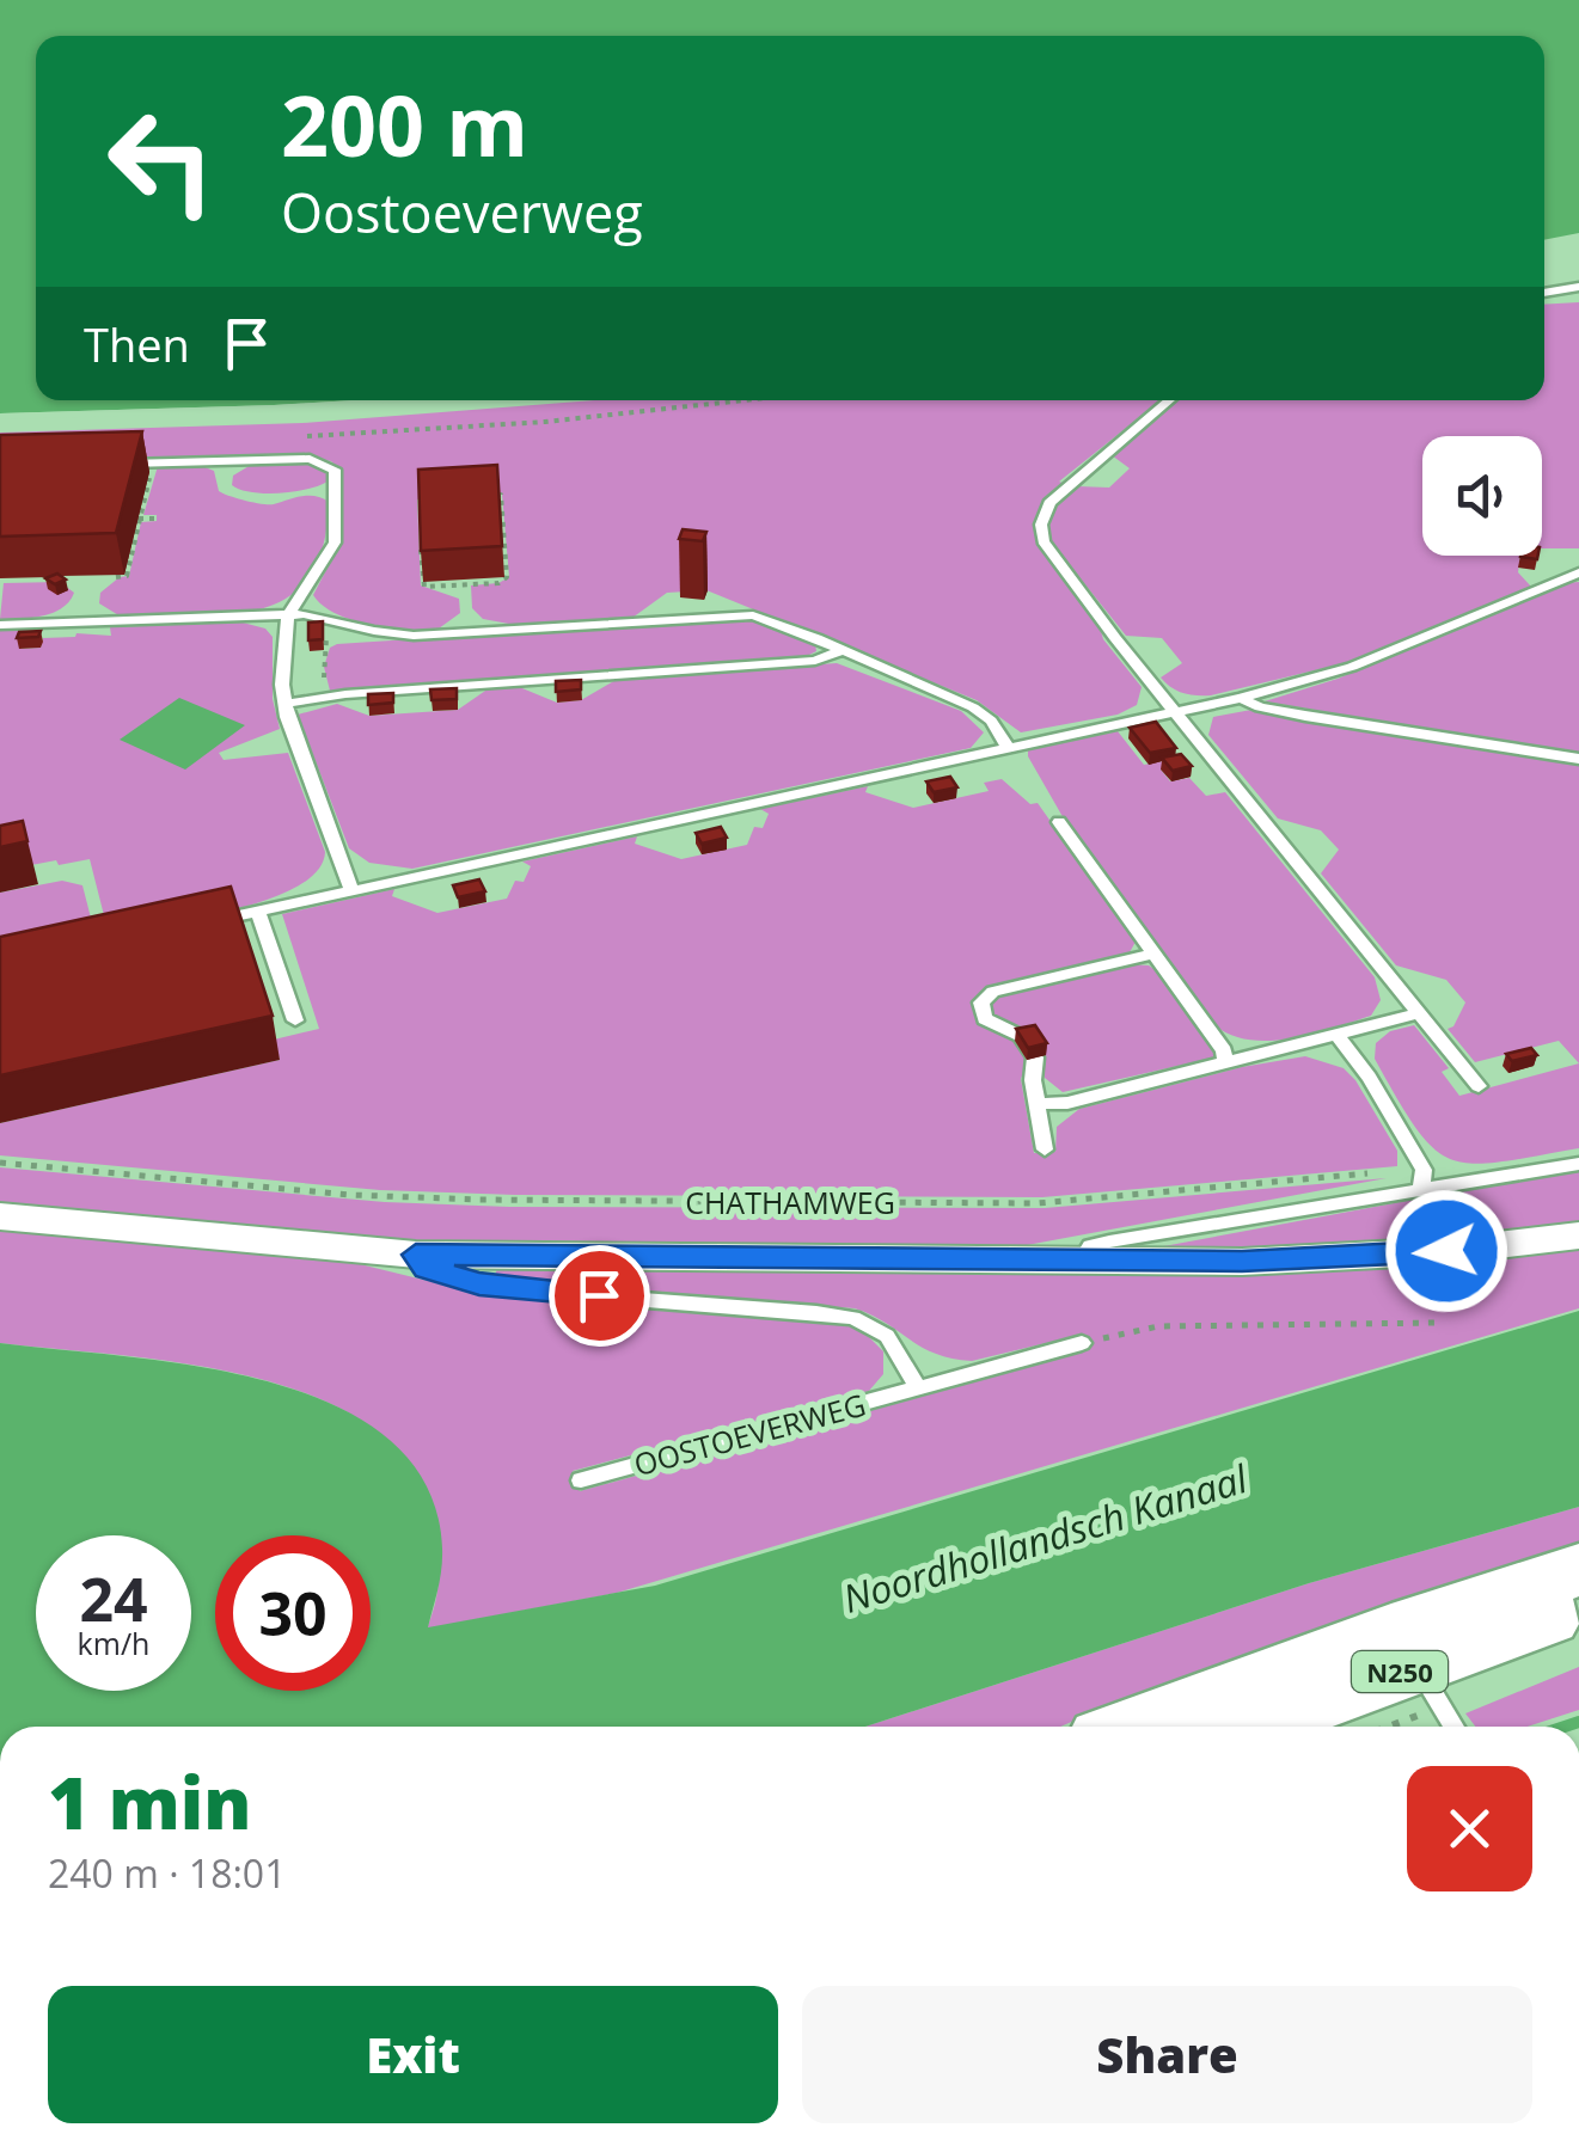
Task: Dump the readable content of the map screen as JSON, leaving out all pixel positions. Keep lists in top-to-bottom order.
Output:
{
  "streets": {
    "main road": ["N250"],
    "street": ["CHATHAMWEG"],
    "lane": ["OOSTOEVERWEG"]
  },
  "water": ["Noordhollandsch Kanaal"],
  "page": {
    "turn": ["200 m", "Oostoeverweg"],
    "then": "Then",
    "speed": "24 km/h",
    "limit": "30",
    "heading": ["1 min", "240 m · 18:01"],
    "buttons": ["Exit", "Share"]
  }
}
